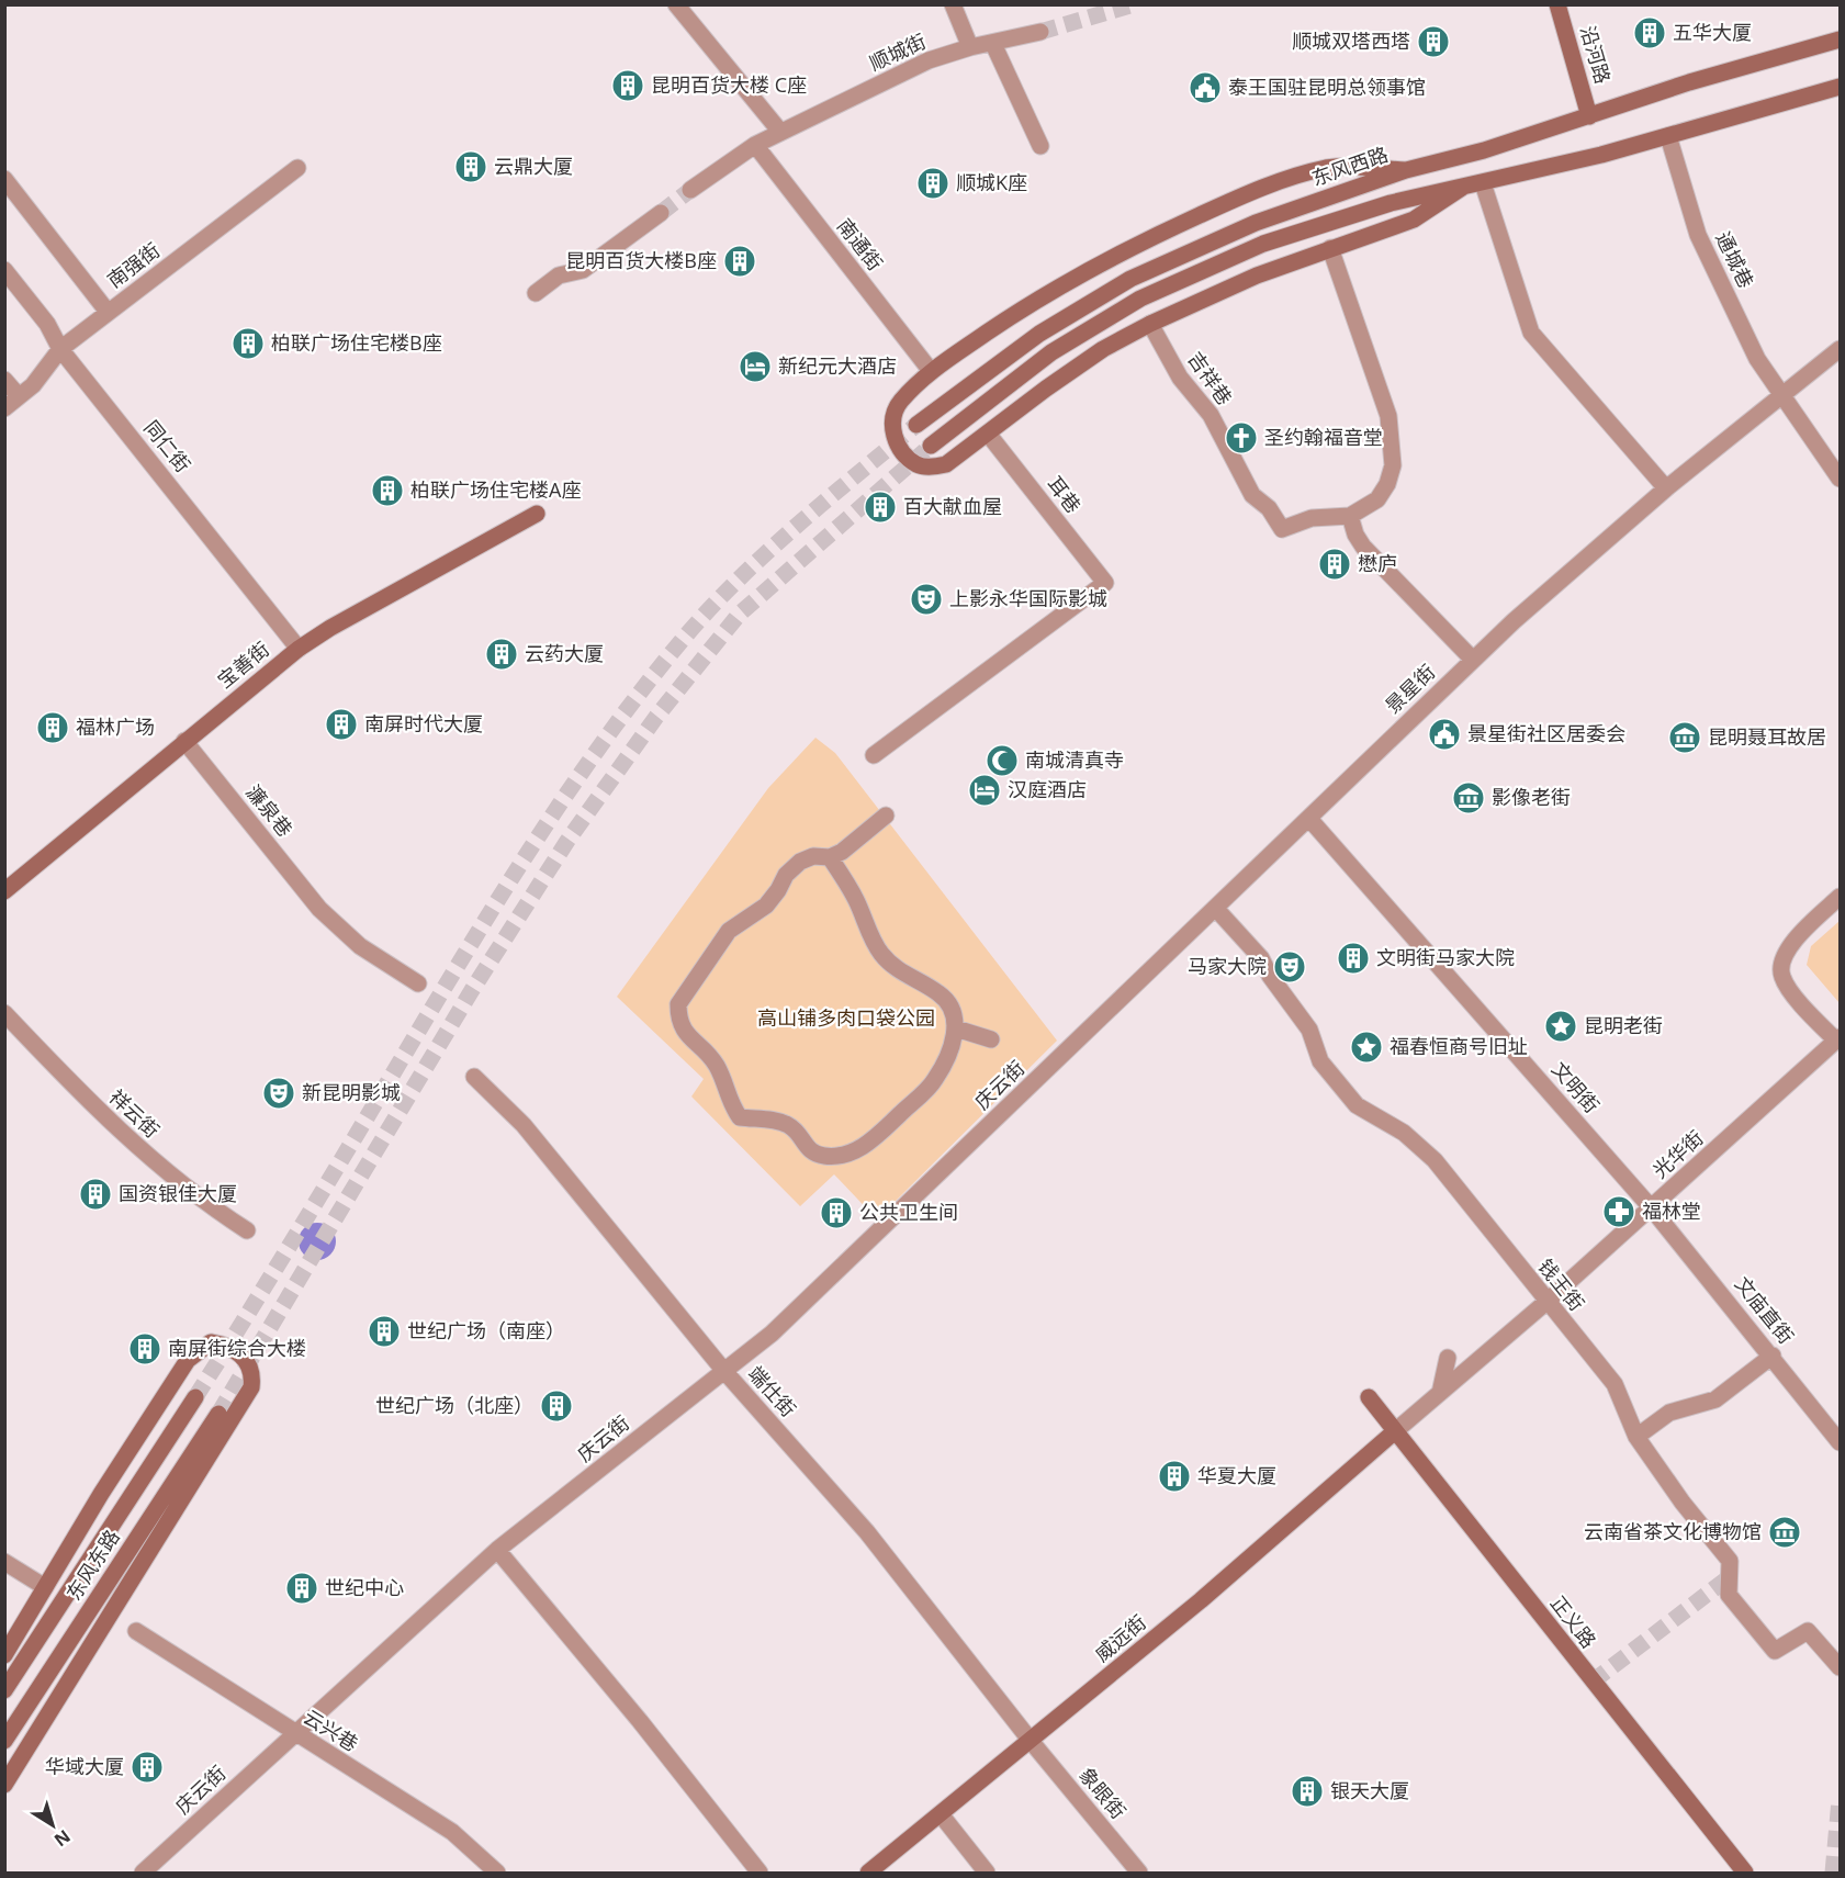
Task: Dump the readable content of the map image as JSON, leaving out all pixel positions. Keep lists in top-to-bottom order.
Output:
{
  "streets": {
    "main road": [
      "沿河路",
      "东风西路",
      "宝善街",
      "东风东路",
      "正义路",
      "威远街"
    ],
    "street": [
      "顺城街",
      "南通街",
      "通城巷",
      "南强街",
      "吉祥巷",
      "同仁街",
      "耳巷",
      "景星街",
      "濂泉巷",
      "庆云街",
      "文明街",
      "祥云街",
      "光华街",
      "钱王街",
      "文庙直街",
      "端仕街",
      "云兴巷",
      "象眼街"
    ]
  },
  "crossings": [
    ["顺城街", "南通街"],
    ["沿河路", "东风西路"],
    ["通城巷", "景星街"],
    ["南强街", "同仁街"],
    ["同仁街", "宝善街"],
    ["宝善街", "濂泉巷"],
    ["景星街", "庆云街"],
    ["景星街", "文明街"],
    ["景星街", "钱王街"],
    ["庆云街", "端仕街"],
    ["庆云街", "云兴巷"],
    ["文明街", "光华街"],
    ["文明街", "文庙直街"],
    ["光华街", "钱王街"],
    ["光华街", "文庙直街"],
    ["光华街", "正义路"],
    ["光华街", "威远街"],
    ["端仕街", "威远街"],
    ["端仕街", "象眼街"],
    ["正义路", "威远街"],
    ["威远街", "象眼街"]
  ],
  "parks": ["高山铺多肉口袋公园"],
  "places": {
    "building": [
      "五华大厦",
      "顺城双塔西塔",
      "昆明百货大楼 C座",
      "云鼎大厦",
      "顺城K座",
      "昆明百货大楼B座",
      "柏联广场住宅楼B座",
      "柏联广场住宅楼A座",
      "百大献血屋",
      "懋庐",
      "云药大厦",
      "南屏时代大厦",
      "福林广场",
      "文明街马家大院",
      "国资银佳大厦",
      "公共卫生间",
      "世纪广场（南座）",
      "南屏街综合大楼",
      "世纪广场（北座）",
      "华夏大厦",
      "世纪中心",
      "华域大厦",
      "银天大厦"
    ],
    "public building": ["泰王国驻昆明总领事馆", "景星街社区居委会"],
    "hotel": ["新纪元大酒店", "汉庭酒店"],
    "church": ["圣约翰福音堂"],
    "theatre": ["上影永华国际影城", "马家大院", "新昆明影城"],
    "museum": ["昆明聂耳故居", "影像老街", "云南省茶文化博物馆"],
    "mosque": ["南城清真寺"],
    "place": ["昆明老街", "福春恒商号旧址"],
    "pharmacy": ["福林堂"]
  },
  "north": "bottom right"
}
